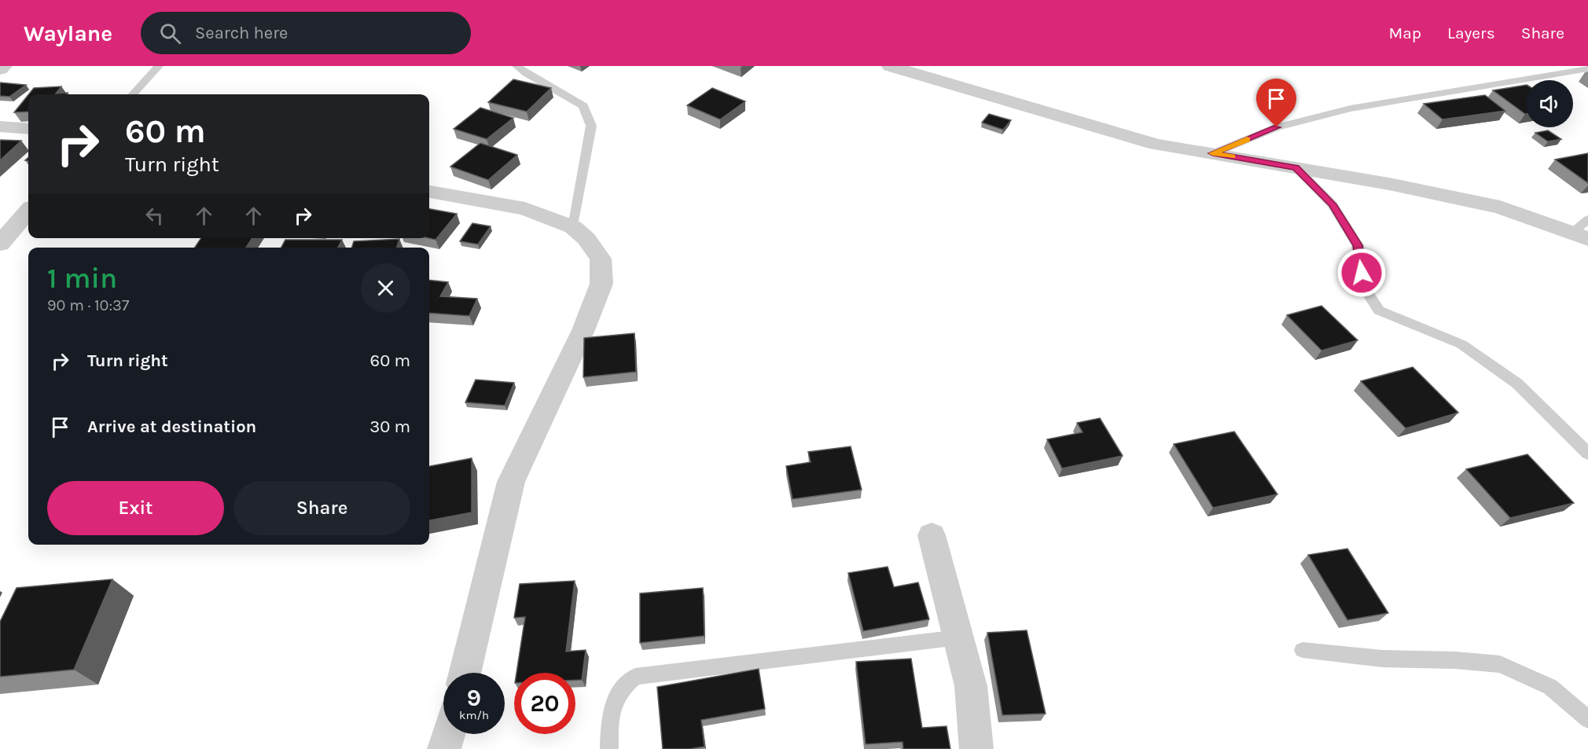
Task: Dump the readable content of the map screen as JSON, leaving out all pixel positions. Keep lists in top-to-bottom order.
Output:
{
  "page": {
    "header": "Waylane",
    "search": "Search here",
    "nav": ["Map", "Layers", "Share"],
    "turn": ["60 m", "Turn right"],
    "heading": ["1 min", "90 m · 10:37"],
    "list": [
      {
        "name": "Turn right",
        "value": "60 m"
      },
      {
        "name": "Arrive at destination",
        "value": "30 m"
      }
    ],
    "buttons": ["Exit", "Share"],
    "speed": "9 km/h",
    "limit": "20"
  }
}
